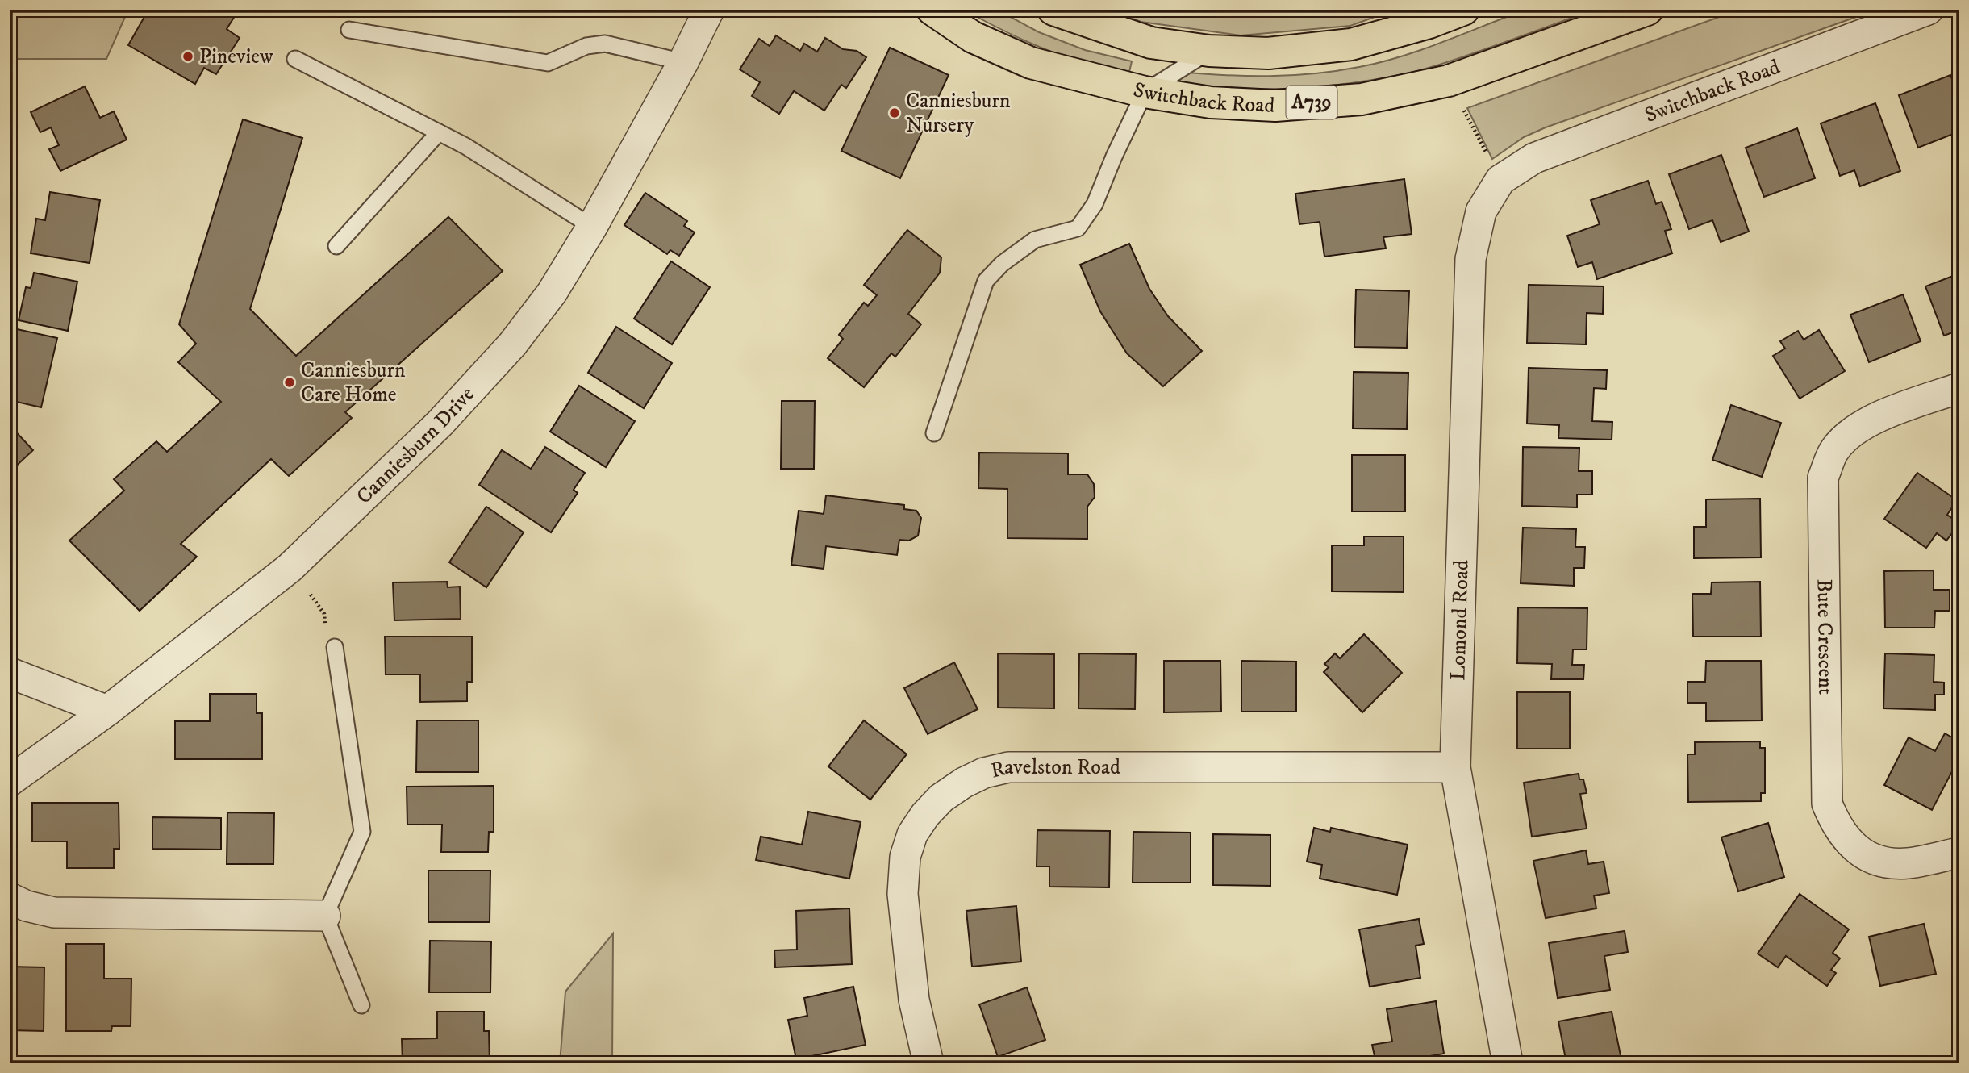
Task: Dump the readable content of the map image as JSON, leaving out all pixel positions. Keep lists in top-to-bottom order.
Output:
{
  "streets": {
    "main road": ["Switchback Road", "A739"],
    "street": [
      "Canniesburn Drive",
      "Lomond Road",
      "Bute Crescent",
      "Ravelston Road"
    ]
  },
  "crossings": [
    ["Switchback Road", "Lomond Road"],
    ["Lomond Road", "Ravelston Road"]
  ],
  "places": ["Pineview", "Canniesburn Nursery", "Canniesburn Care Home"]
}
